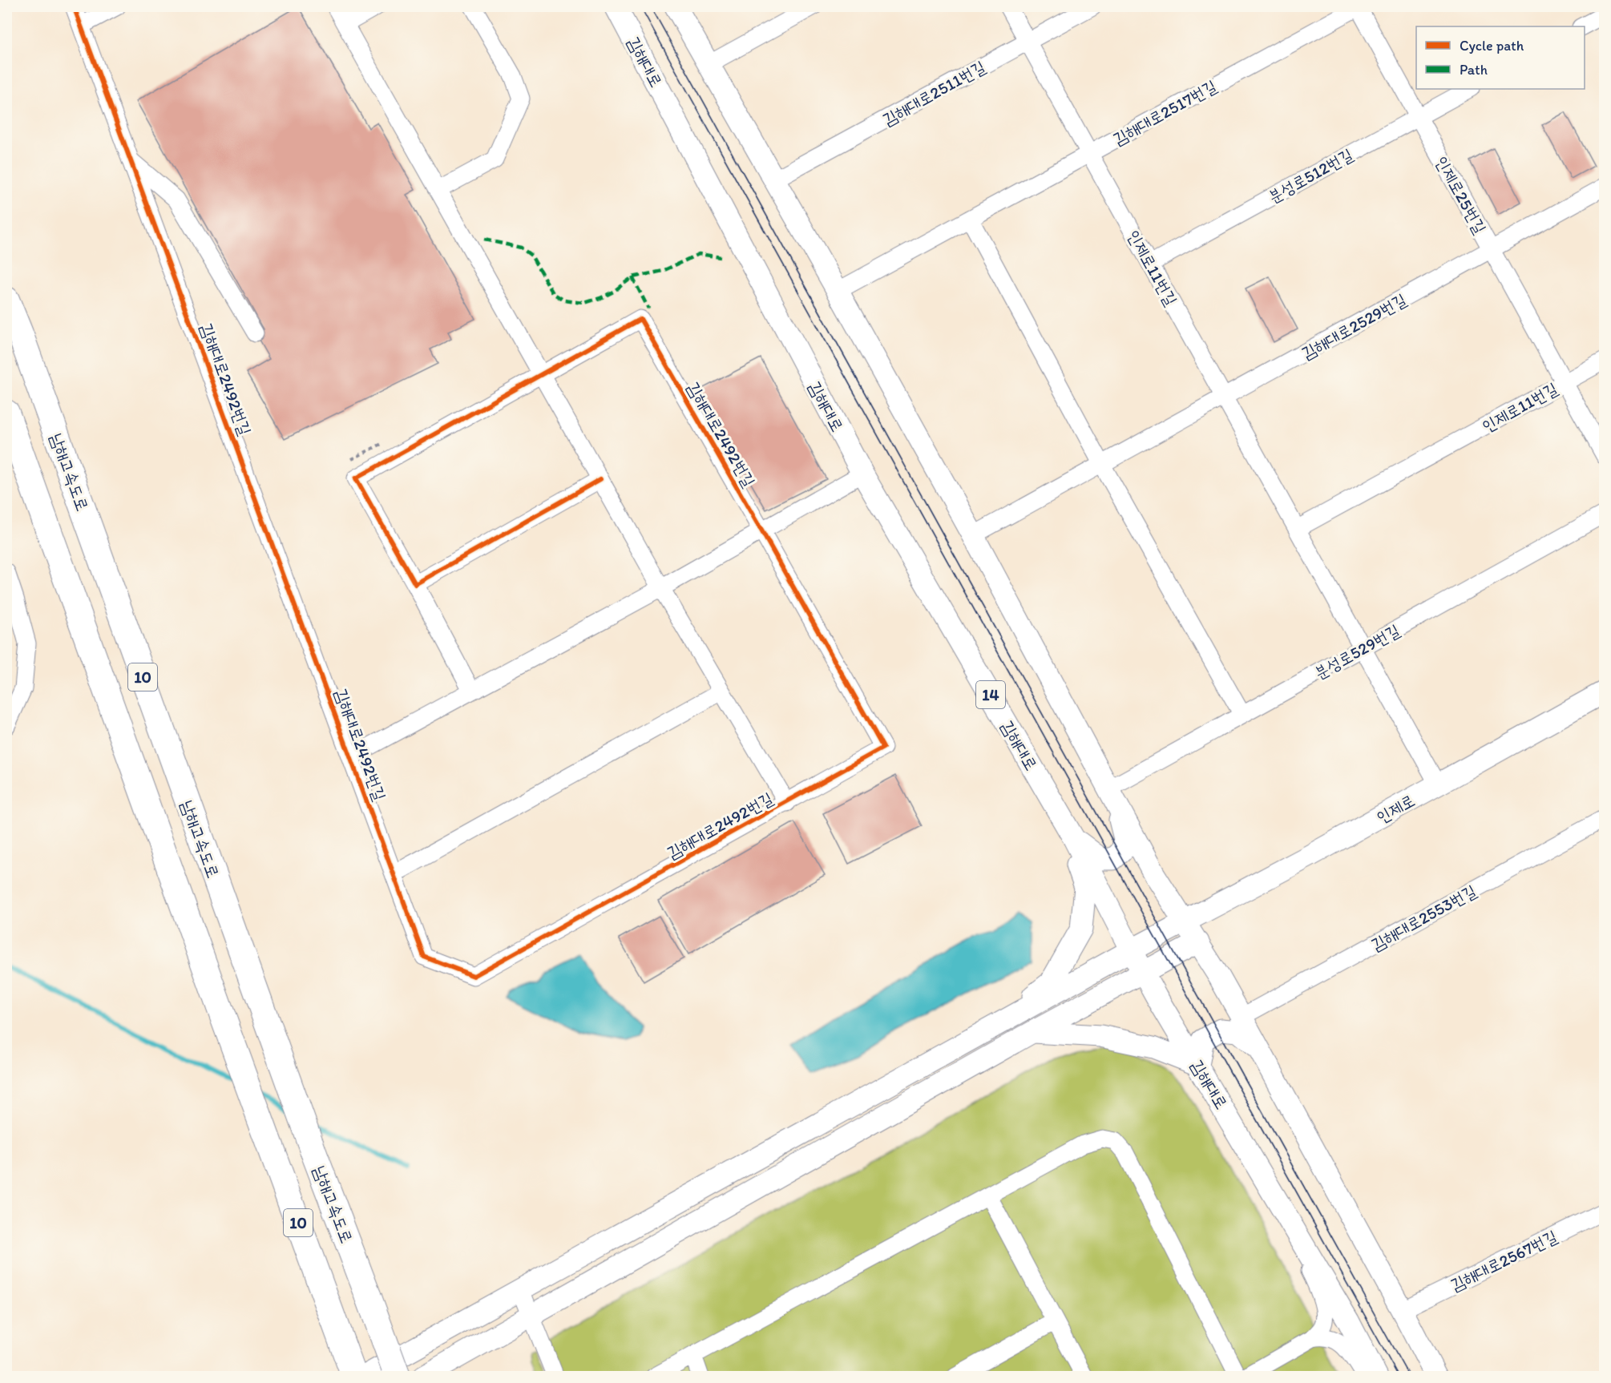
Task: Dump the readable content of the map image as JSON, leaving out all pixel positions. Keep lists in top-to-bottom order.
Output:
{
  "streets": {
    "highway": ["남해고속도로", "10"],
    "main road": ["김해대로", "14", "인제로"],
    "street": [
      "김해대로2511번길",
      "김해대로2517번길",
      "분성로512번길",
      "인제로25번길",
      "인제로11번길",
      "김해대로2529번길",
      "김해대로2492번길",
      "분성로529번길",
      "김해대로2553번길",
      "김해대로2567번길"
    ]
  },
  "crossings": [
    ["김해대로", "인제로"],
    ["김해대로2511번길", "인제로11번길"],
    ["김해대로2517번길", "인제로25번길"],
    ["김해대로2517번길", "인제로11번길"],
    ["분성로512번길", "인제로25번길"],
    ["분성로512번길", "인제로11번길"],
    ["인제로25번길", "인제로11번길"],
    ["인제로25번길", "김해대로2529번길"],
    ["인제로11번길", "김해대로2529번길"],
    ["인제로11번길", "분성로529번길"],
    ["인제로11번길", "인제로"]
  ],
  "legend": ["Cycle path", "Path"]
}
